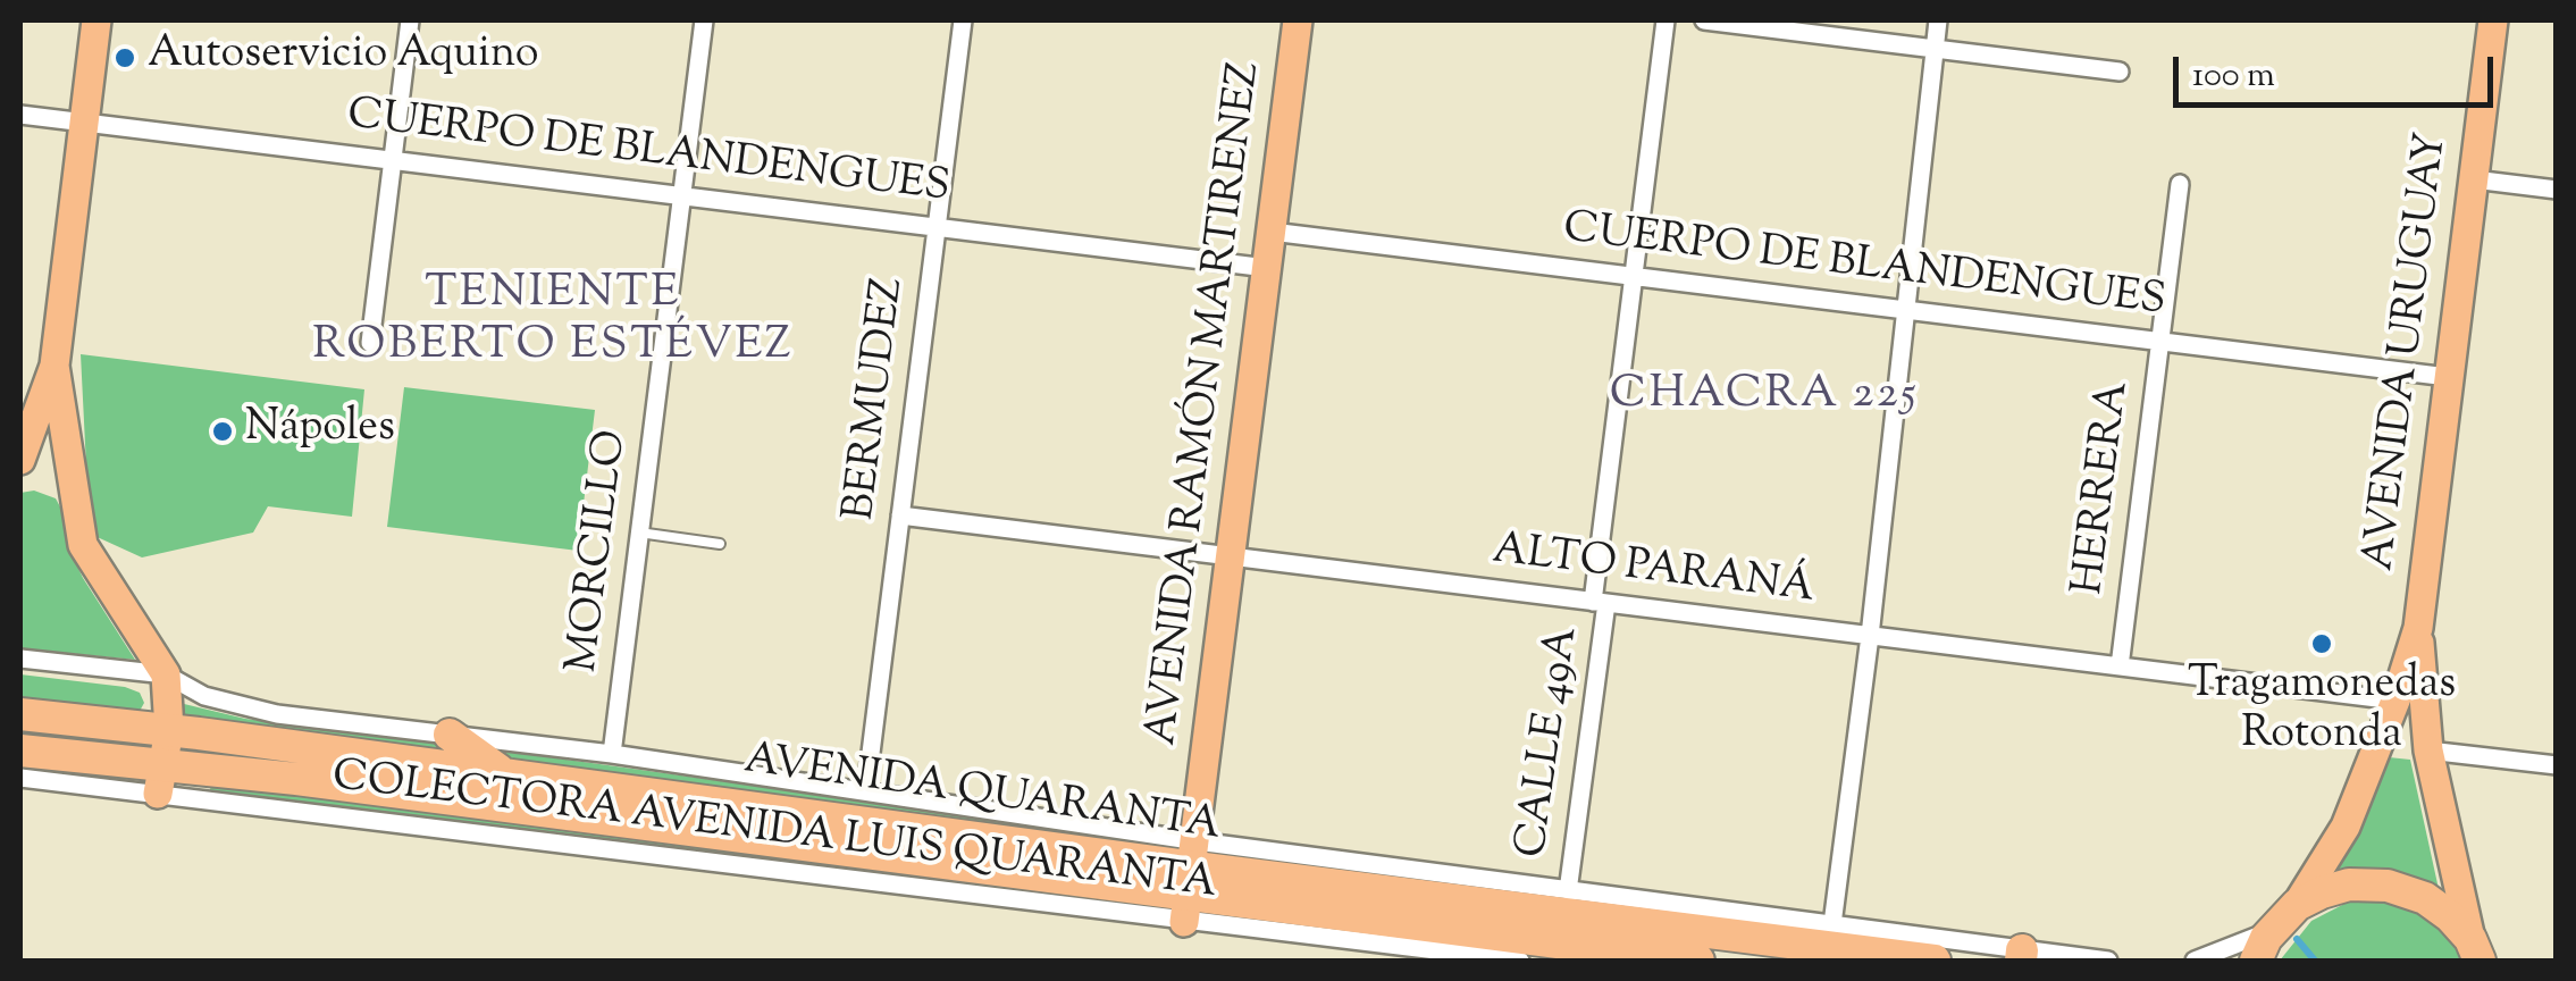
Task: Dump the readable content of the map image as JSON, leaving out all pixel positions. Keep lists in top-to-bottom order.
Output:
{
  "streets": {
    "highway": ["AVENIDA QUARANTA"],
    "main road": ["AVENIDA URUGUAY", "AVENIDA RAMÓN MARTIRENEZ"],
    "street": [
      "CUERPO DE BLANDENGUES",
      "BERMUDEZ",
      "HERRERA",
      "MORCILLO",
      "ALTO PARANÁ",
      "CALLE 49A",
      "COLECTORA AVENIDA LUIS QUARANTA"
    ]
  },
  "crossings": [
    ["CUERPO DE BLANDENGUES", "AVENIDA URUGUAY"],
    ["CUERPO DE BLANDENGUES", "BERMUDEZ"],
    ["CUERPO DE BLANDENGUES", "AVENIDA RAMÓN MARTIRENEZ"],
    ["CUERPO DE BLANDENGUES", "HERRERA"],
    ["CUERPO DE BLANDENGUES", "MORCILLO"],
    ["CUERPO DE BLANDENGUES", "CALLE 49A"],
    ["AVENIDA URUGUAY", "ALTO PARANÁ"],
    ["BERMUDEZ", "ALTO PARANÁ"],
    ["BERMUDEZ", "COLECTORA AVENIDA LUIS QUARANTA"],
    ["AVENIDA RAMÓN MARTIRENEZ", "ALTO PARANÁ"],
    ["AVENIDA RAMÓN MARTIRENEZ", "AVENIDA QUARANTA"],
    ["AVENIDA RAMÓN MARTIRENEZ", "COLECTORA AVENIDA LUIS QUARANTA"],
    ["HERRERA", "ALTO PARANÁ"],
    ["MORCILLO", "COLECTORA AVENIDA LUIS QUARANTA"],
    ["ALTO PARANÁ", "CALLE 49A"],
    ["CALLE 49A", "COLECTORA AVENIDA LUIS QUARANTA"],
    ["AVENIDA QUARANTA", "COLECTORA AVENIDA LUIS QUARANTA"]
  ],
  "districts": ["TENIENTE ROBERTO ESTÉVEZ", "CHACRA 225"],
  "places": ["Autoservicio Aquino", "Nápoles", "Tragamonedas Rotonda"],
  "scale_bar": "100 m"
}
